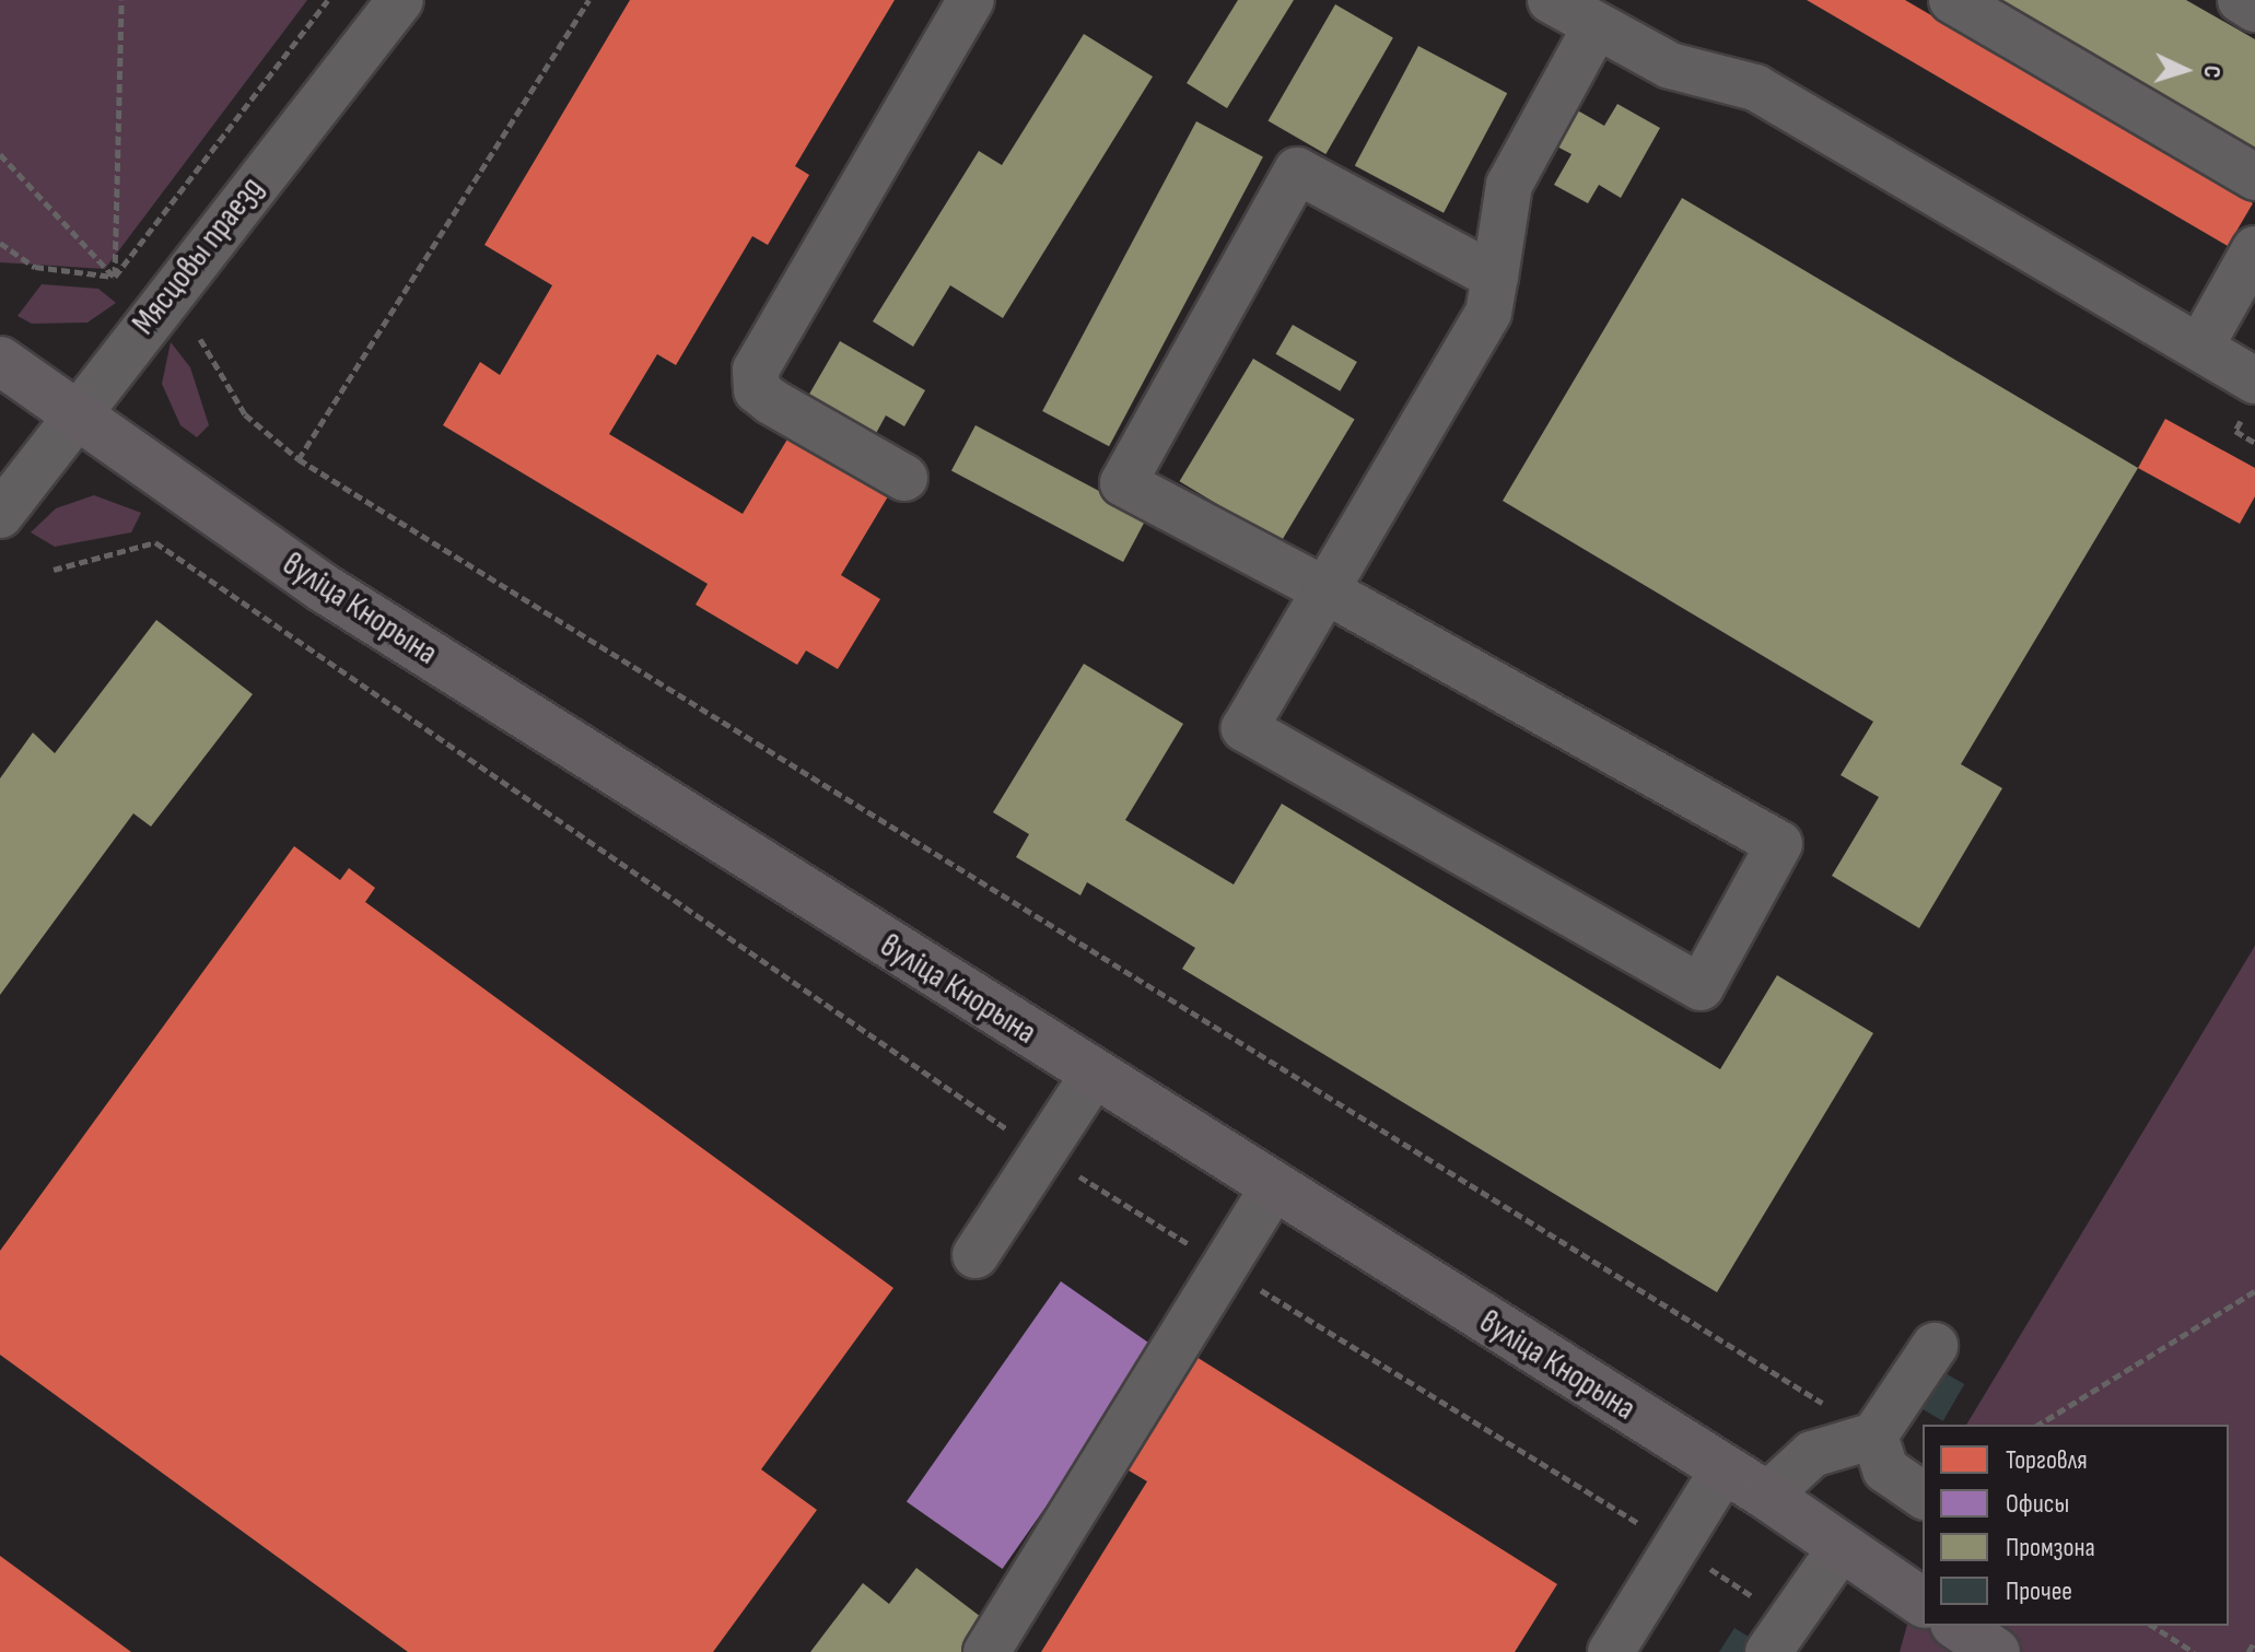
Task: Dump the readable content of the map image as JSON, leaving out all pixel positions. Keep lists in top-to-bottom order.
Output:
{
  "streets": {
    "main road": ["вуліца Кнорына"],
    "street": ["Мясцовы праезд"]
  },
  "crossings": [
    ["Мясцовы праезд", "вуліца Кнорына"]
  ],
  "legend": [
    "Торговля",
    "Офисы",
    "Промзона",
    "Прочее"
  ],
  "north": "right"
}
